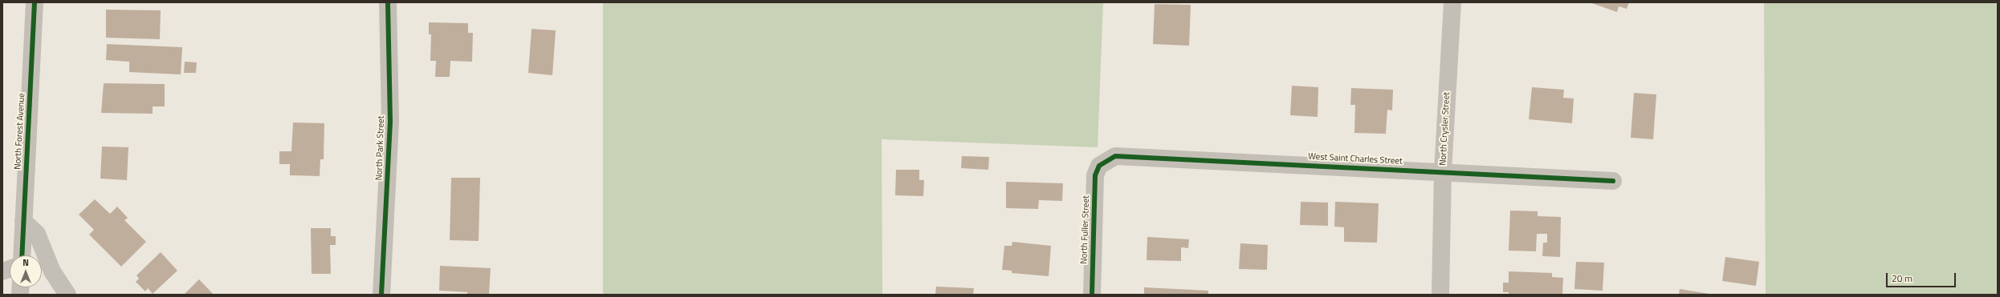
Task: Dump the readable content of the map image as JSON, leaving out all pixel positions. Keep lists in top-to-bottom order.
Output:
{
  "streets": {
    "street": [
      "North Crysler Street",
      "North Forest Avenue",
      "North Park Street",
      "West Saint Charles Street",
      "North Fuller Street"
    ]
  },
  "crossings": [
    ["North Crysler Street", "West Saint Charles Street"],
    ["West Saint Charles Street", "North Fuller Street"]
  ],
  "scale_bar": "20 m",
  "north": "top"
}
